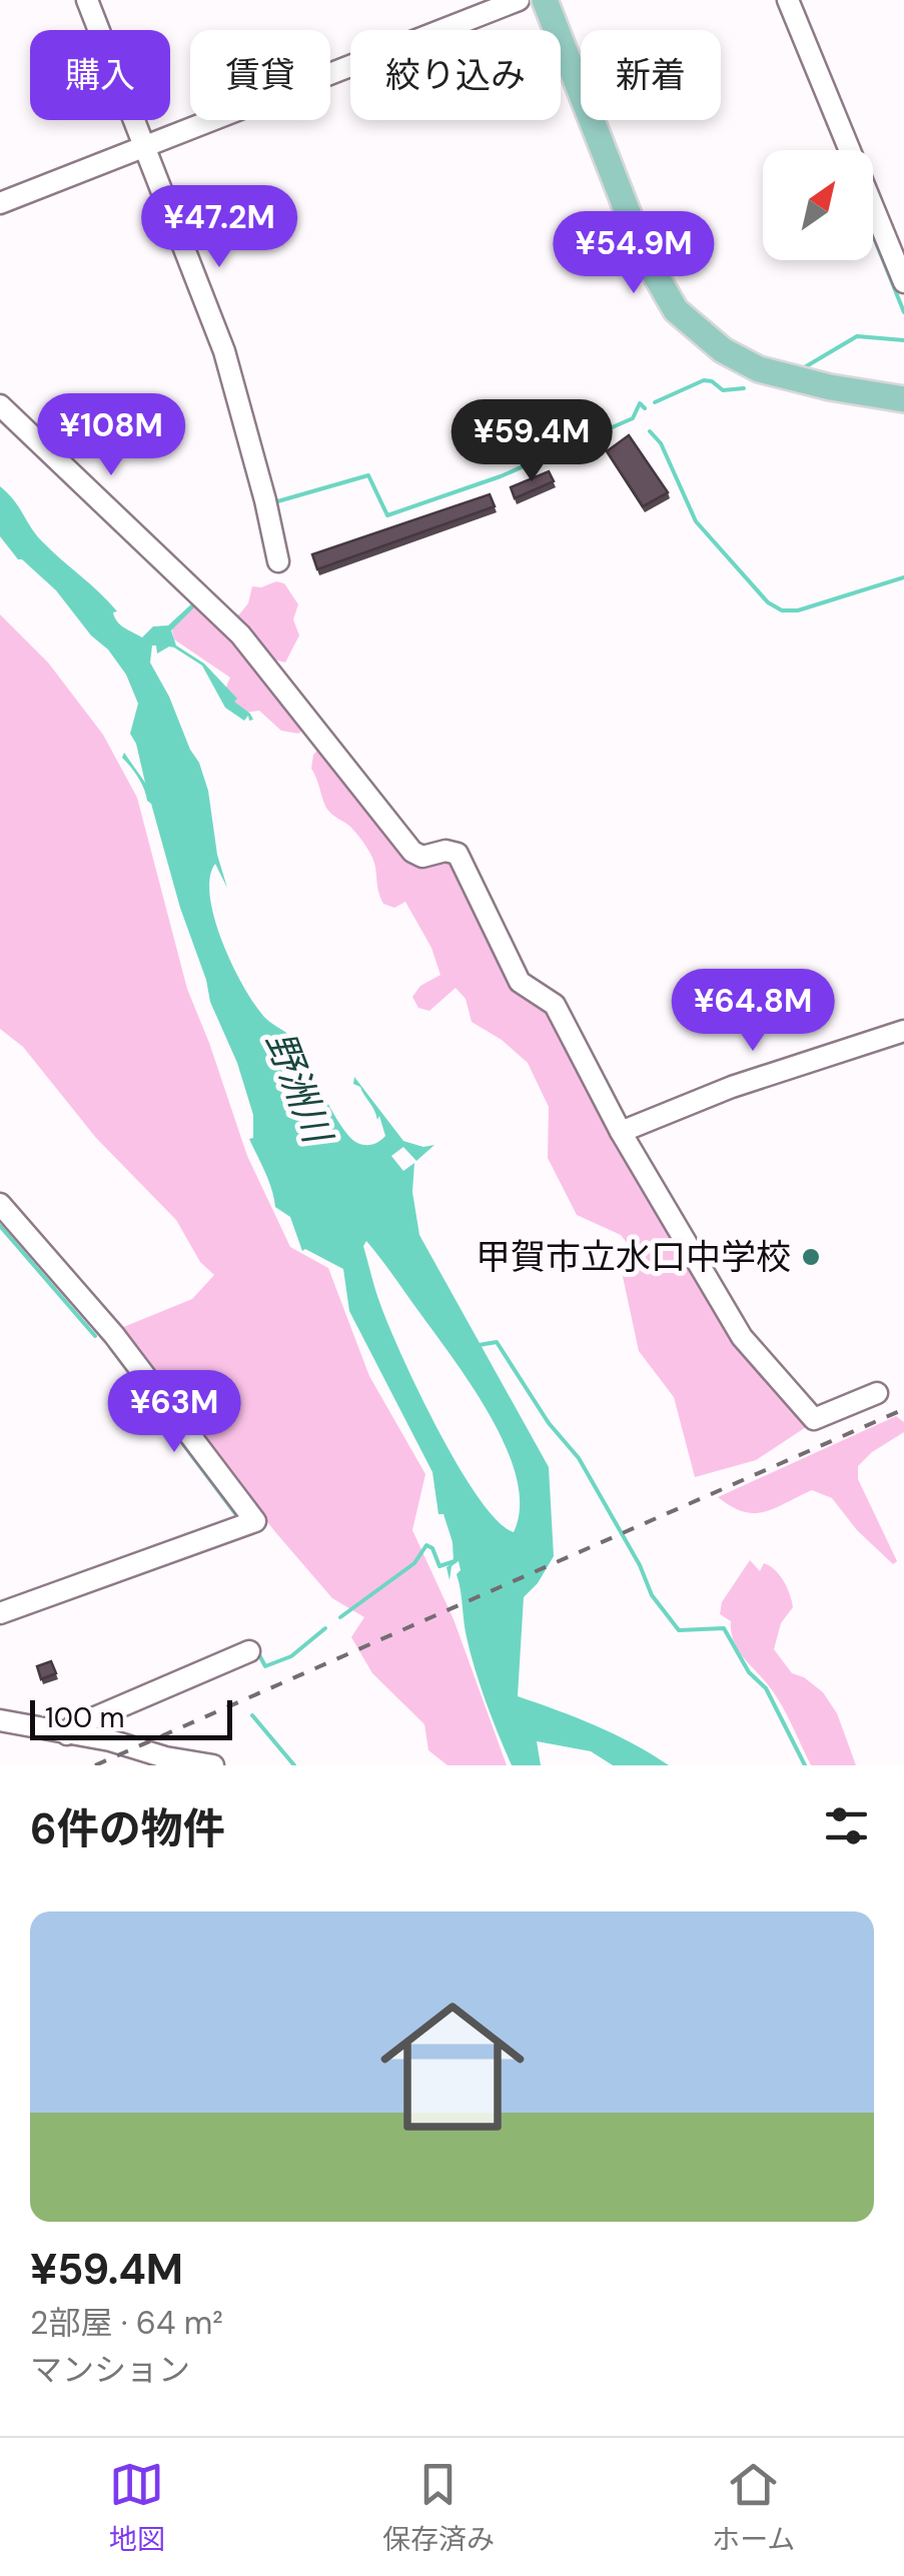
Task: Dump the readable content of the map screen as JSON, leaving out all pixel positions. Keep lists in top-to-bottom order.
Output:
{
  "water": ["野洲川"],
  "places": ["甲賀市立水口中学校"],
  "scale_bar": "100 m",
  "north": "top right",
  "page": {
    "chip": [
      "購入",
      "賃貸",
      "絞り込み",
      "新着"
    ],
    "price": [
      "¥47.2M",
      "¥54.9M",
      "¥108M",
      "¥59.4M",
      "¥64.8M",
      "¥63M"
    ],
    "scale": "100 m",
    "heading": "6件の物件",
    "list": [
      {
        "name": "¥59.4M",
        "note": "2部屋 · 64 m² · マンション"
      }
    ],
    "tabs": ["地図", "保存済み", "ホーム"]
  }
}
